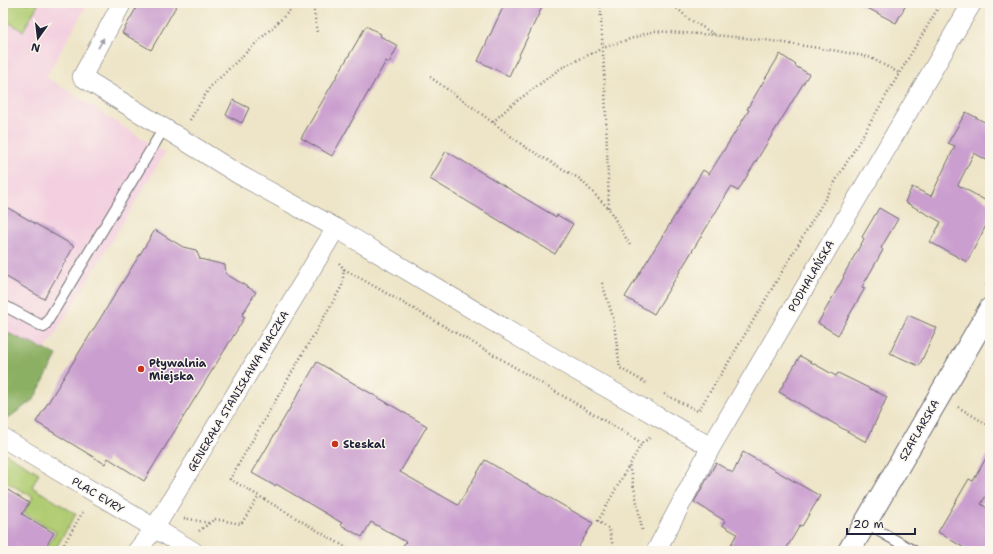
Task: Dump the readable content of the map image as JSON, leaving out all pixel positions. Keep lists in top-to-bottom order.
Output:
{
  "streets": {
    "street": [
      "PODHALAŃSKA",
      "GENERAŁA STANISŁAWA MACZKA",
      "SZAFLARSKA",
      "PLAC EVRY"
    ]
  },
  "crossings": [
    ["GENERAŁA STANISŁAWA MACZKA", "PLAC EVRY"]
  ],
  "places": ["Pływalnia Miejska", "Steskal"],
  "scale_bar": "20 m",
  "north": "bottom"
}
